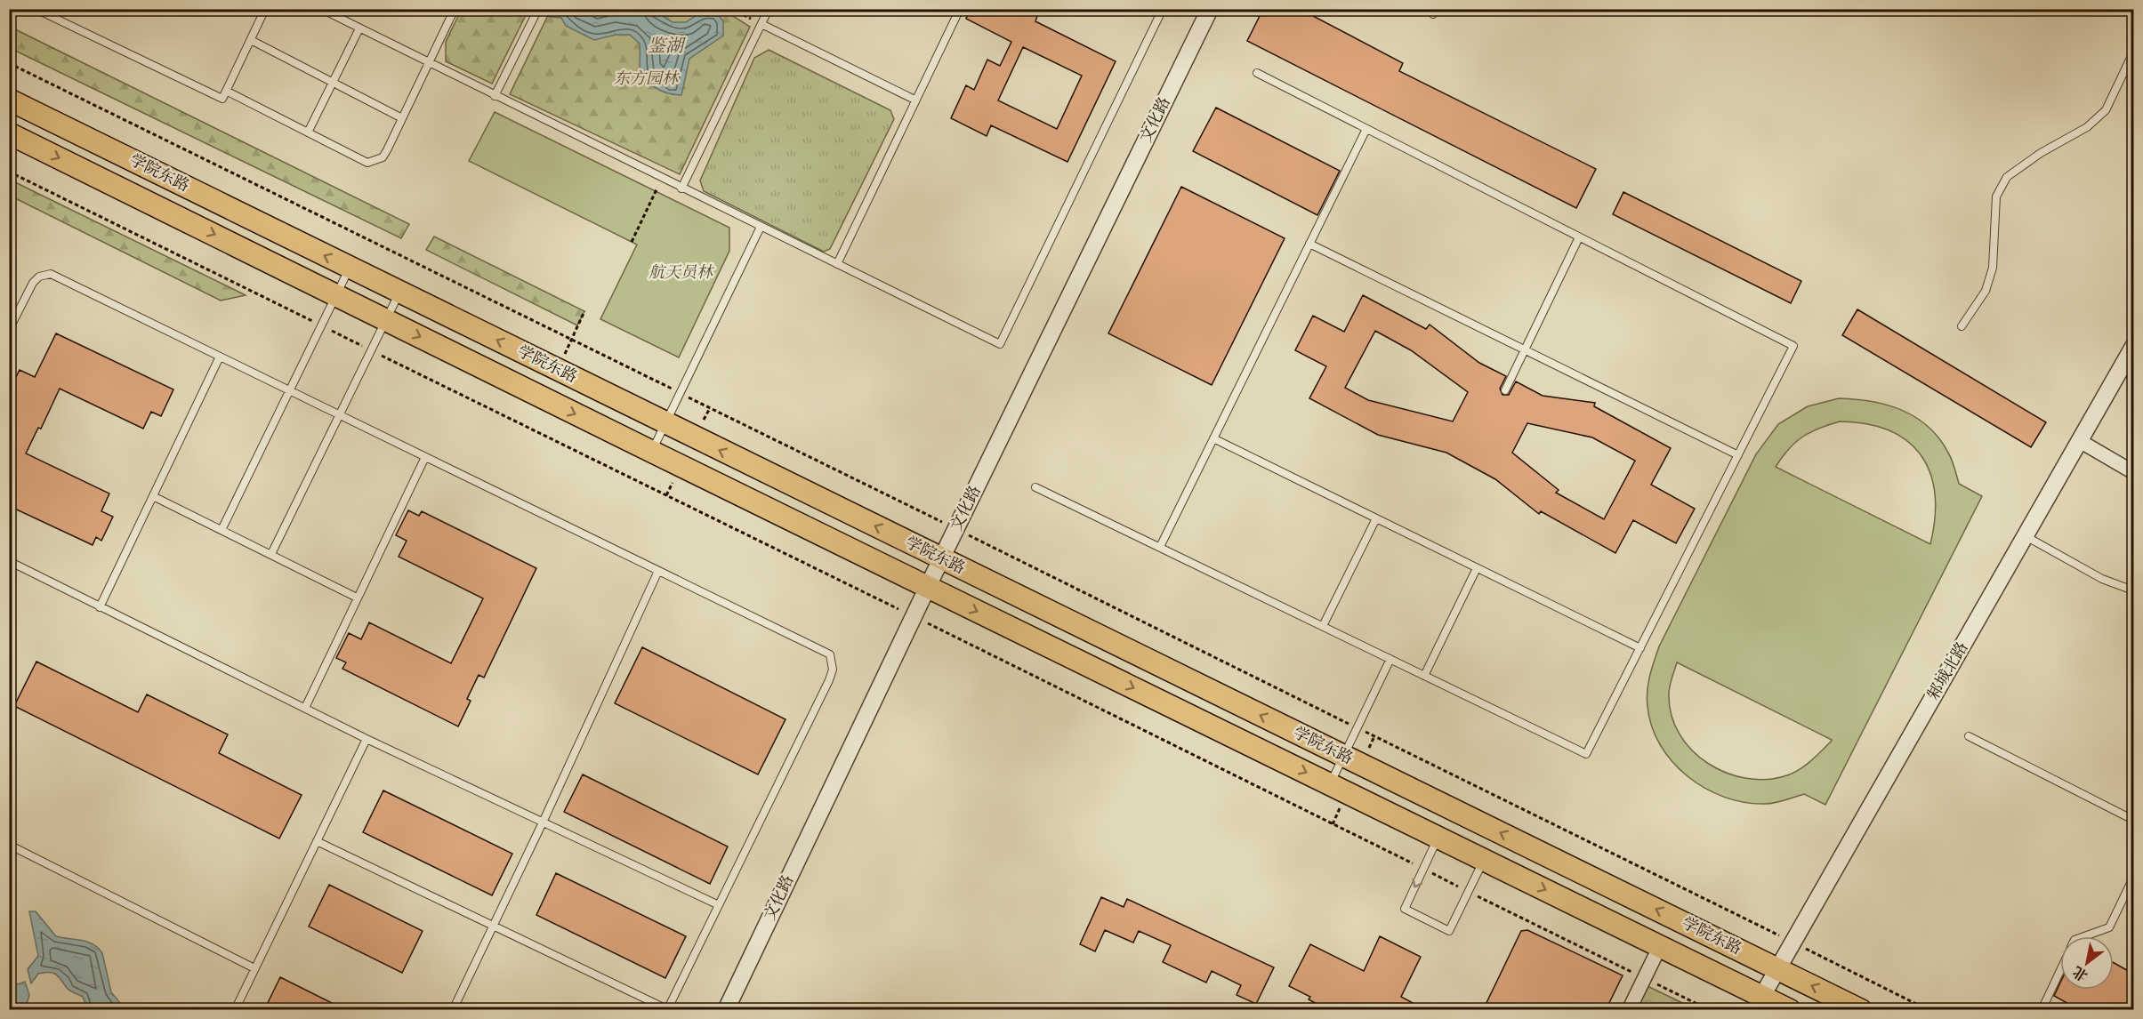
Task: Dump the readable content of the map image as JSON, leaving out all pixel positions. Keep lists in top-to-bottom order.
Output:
{
  "streets": {
    "main road": ["学院东路"],
    "street": ["文化路", "邾城北路"]
  },
  "crossings": [
    ["文化路", "学院东路"],
    ["学院东路", "邾城北路"]
  ],
  "water": ["鉴湖"],
  "parks": ["东方园林", "航天员林"],
  "north": "bottom left"
}
